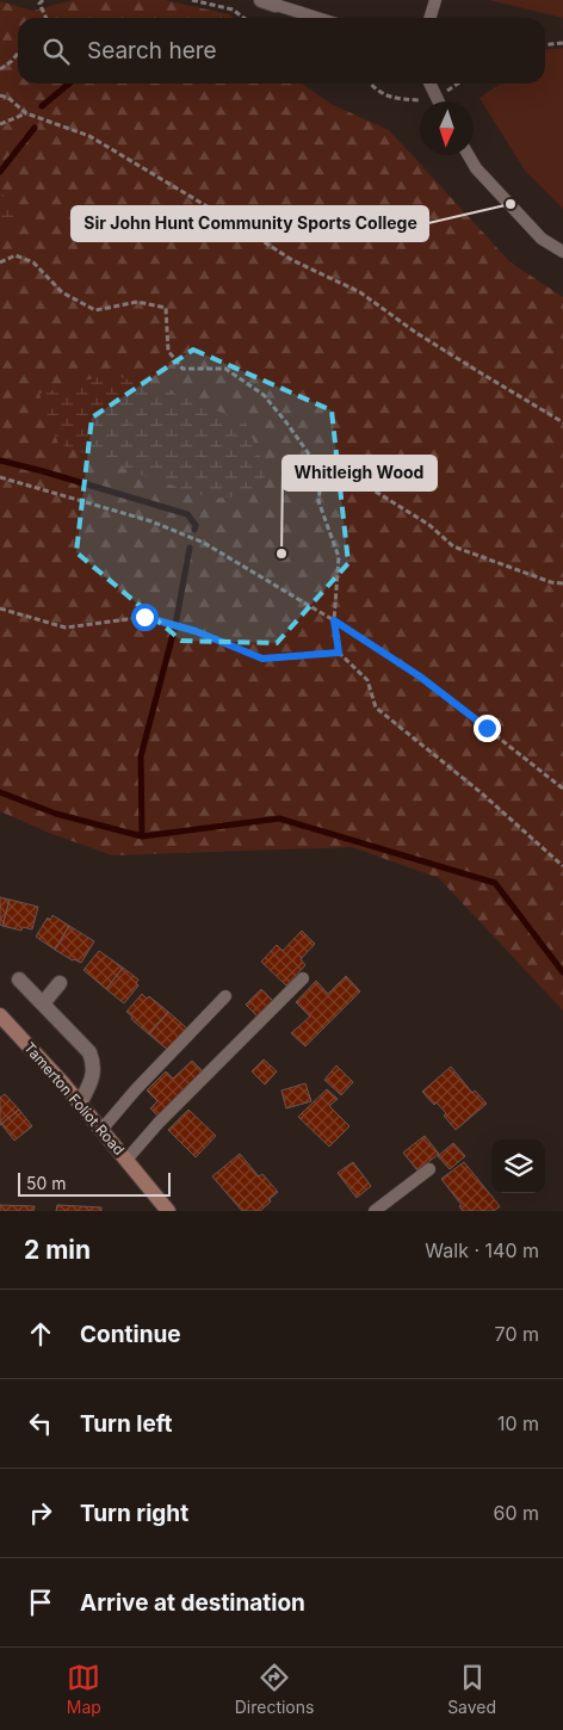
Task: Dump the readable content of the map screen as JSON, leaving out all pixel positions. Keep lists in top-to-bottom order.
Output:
{
  "streets": {
    "main road": ["Tamerton Foliot Road"]
  },
  "places": ["Sir John Hunt Community Sports College", "Whitleigh Wood"],
  "scale_bar": "50 m",
  "north": "bottom",
  "page": {
    "search": "Search here",
    "scale": "50 m",
    "heading": ["2 min", "Walk · 140 m"],
    "list": [
      ["Continue", "70 m"],
      ["Turn left", "10 m"],
      ["Turn right", "60 m"],
      "Arrive at destination"
    ],
    "nav": ["Map", "Directions", "Saved"]
  }
}
